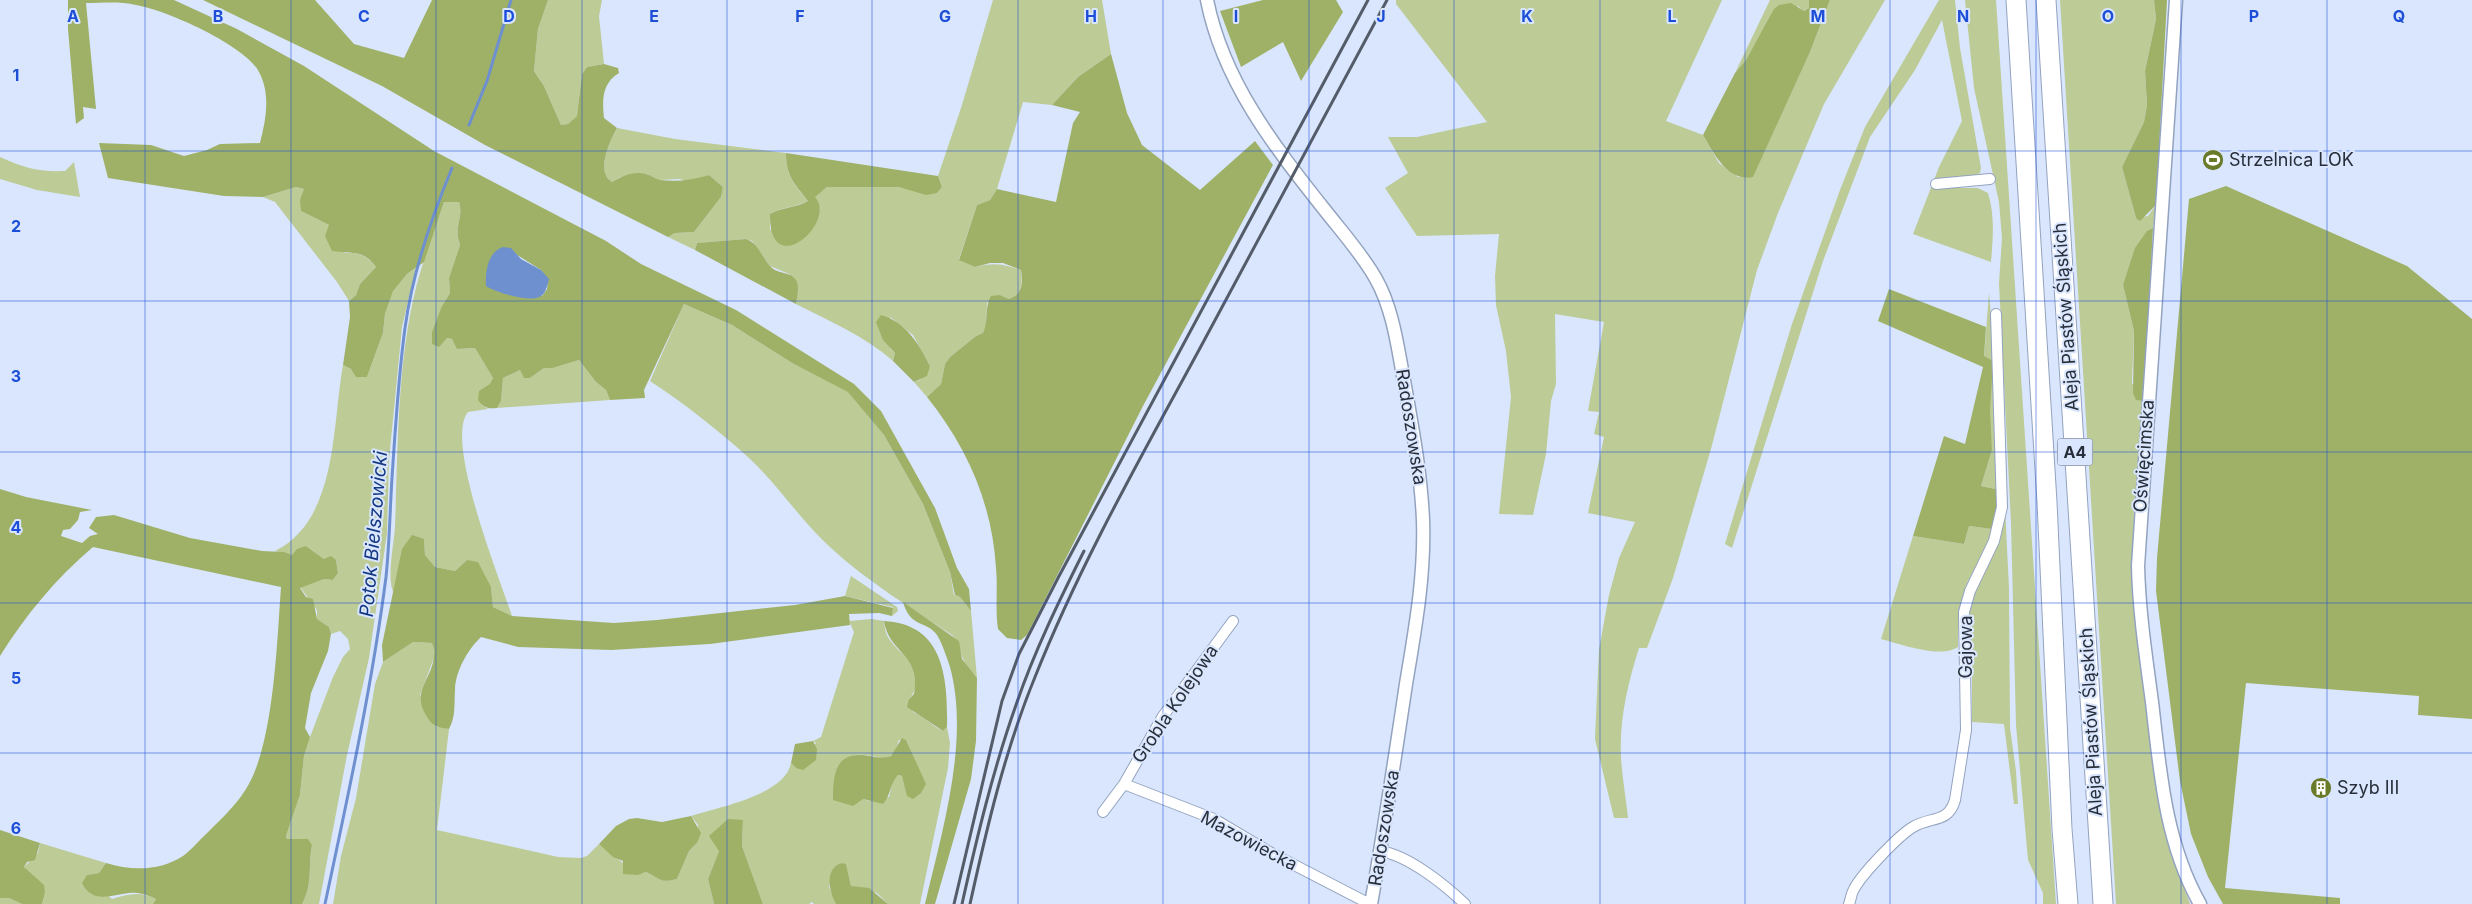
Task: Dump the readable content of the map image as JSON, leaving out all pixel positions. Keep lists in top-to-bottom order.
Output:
{
  "streets": {
    "highway": ["Aleja Piastów Śląskich", "A4"],
    "street": [
      "Radoszowska",
      "Oświęcimska",
      "Gajowa",
      "Grobla Kolejowa",
      "Mazowiecka"
    ]
  },
  "crossings": [
    ["Radoszowska", "Mazowiecka"],
    ["Grobla Kolejowa", "Mazowiecka"]
  ],
  "water": ["Potok Bielszowicki"],
  "places": {
    "sports": ["Strzelnica LOK"],
    "building": ["Szyb III"]
  },
  "grid": {
    "columns": [
      "A",
      "B",
      "C",
      "D",
      "E",
      "F",
      "G",
      "H",
      "I",
      "J",
      "K",
      "L",
      "M",
      "N",
      "O",
      "P",
      "Q"
    ],
    "rows": [
      "1",
      "2",
      "3",
      "4",
      "5",
      "6"
    ]
  }
}
